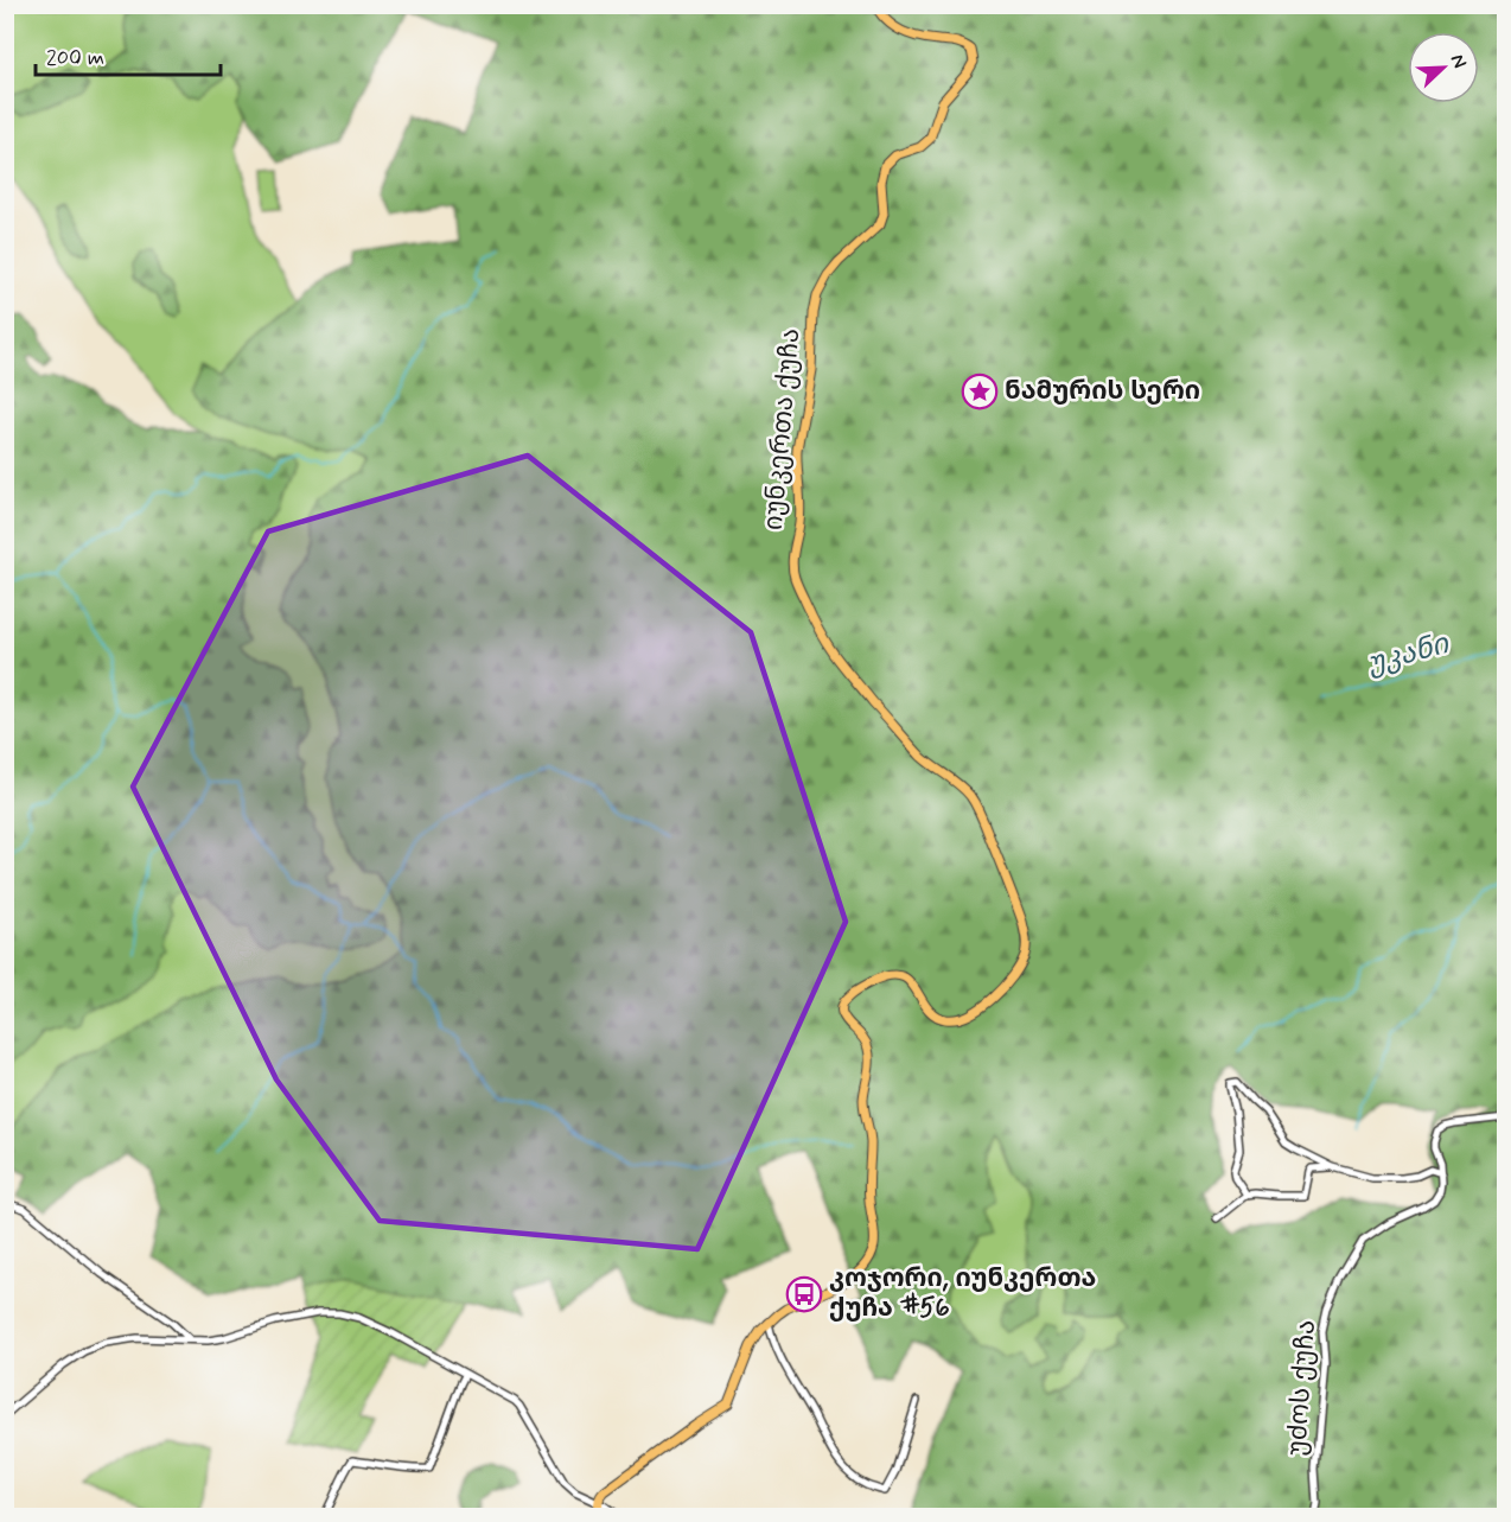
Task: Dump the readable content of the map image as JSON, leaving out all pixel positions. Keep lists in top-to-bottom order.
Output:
{
  "streets": {
    "main road": ["იუნკერთა ქუჩა"],
    "street": ["უძოს ქუჩა"]
  },
  "water": ["უკანი"],
  "places": {
    "place": ["ნამურის სერი"],
    "bus stop": ["კოჯორი, იუნკერთა ქუჩა #56"]
  },
  "scale_bar": "200 m",
  "north": "top right"
}
